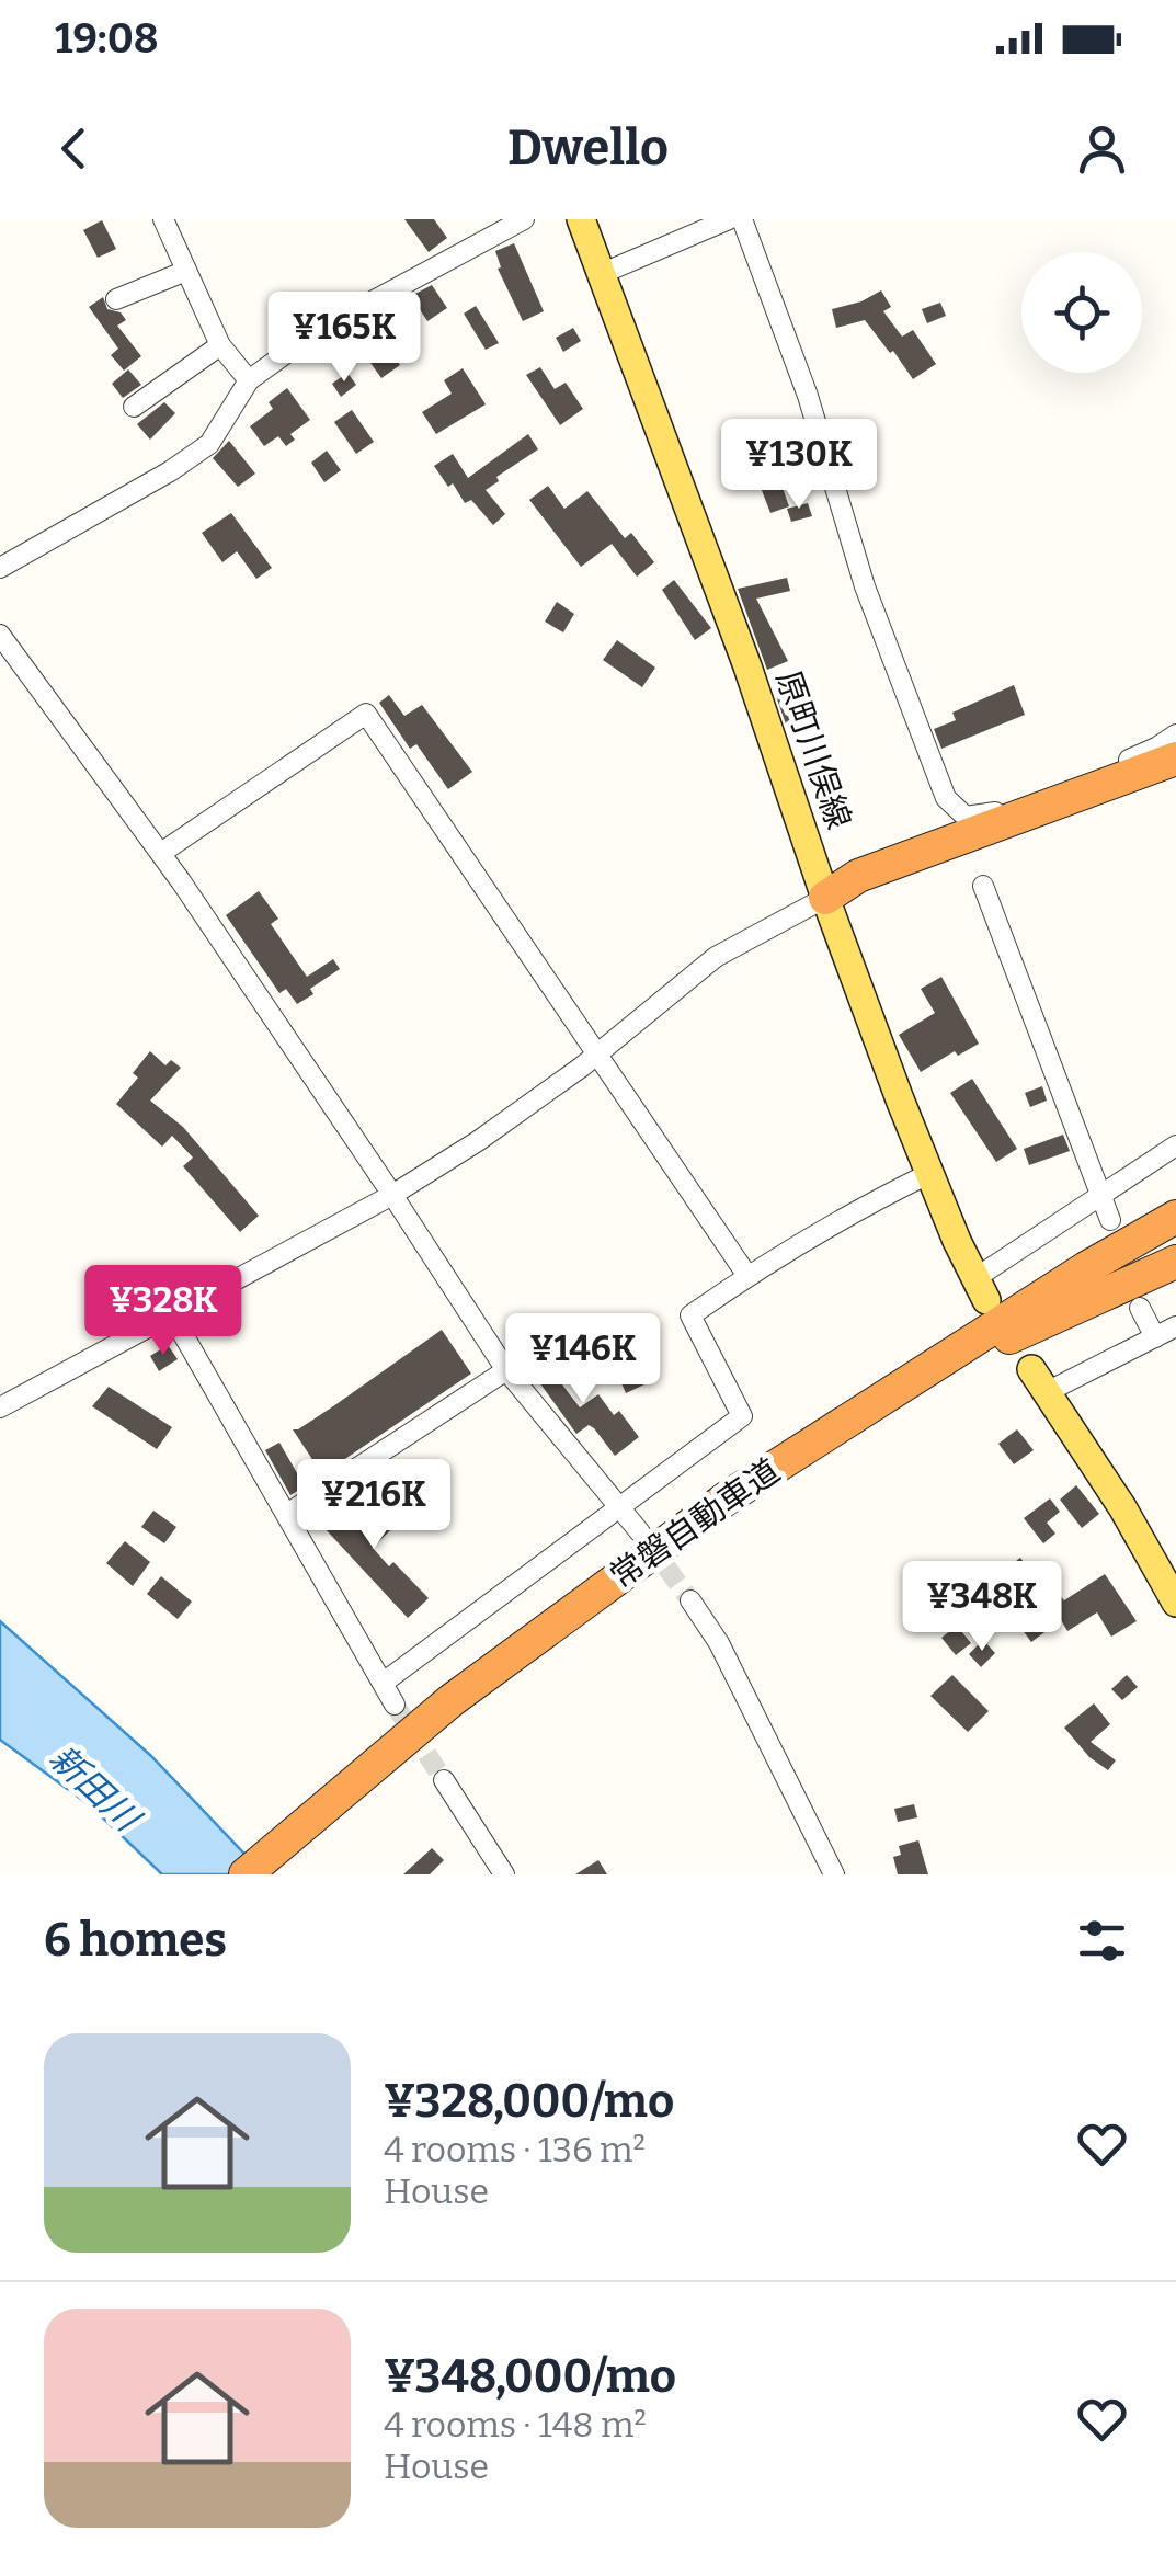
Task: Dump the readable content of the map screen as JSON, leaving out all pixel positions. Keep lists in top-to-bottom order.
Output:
{
  "streets": {
    "highway": ["常磐自動車道"],
    "main road": ["原町川俣線"]
  },
  "water": ["新田川"],
  "page": {
    "status": "19:08",
    "header": "Dwello",
    "price": [
      "¥165K",
      "¥130K",
      "¥328K",
      "¥146K",
      "¥216K",
      "¥348K"
    ],
    "heading": "6 homes",
    "list": [
      {
        "name": "¥328,000/mo",
        "note": "4 rooms · 136 m² · House"
      },
      {
        "name": "¥348,000/mo",
        "note": "4 rooms · 148 m² · House"
      }
    ]
  }
}
